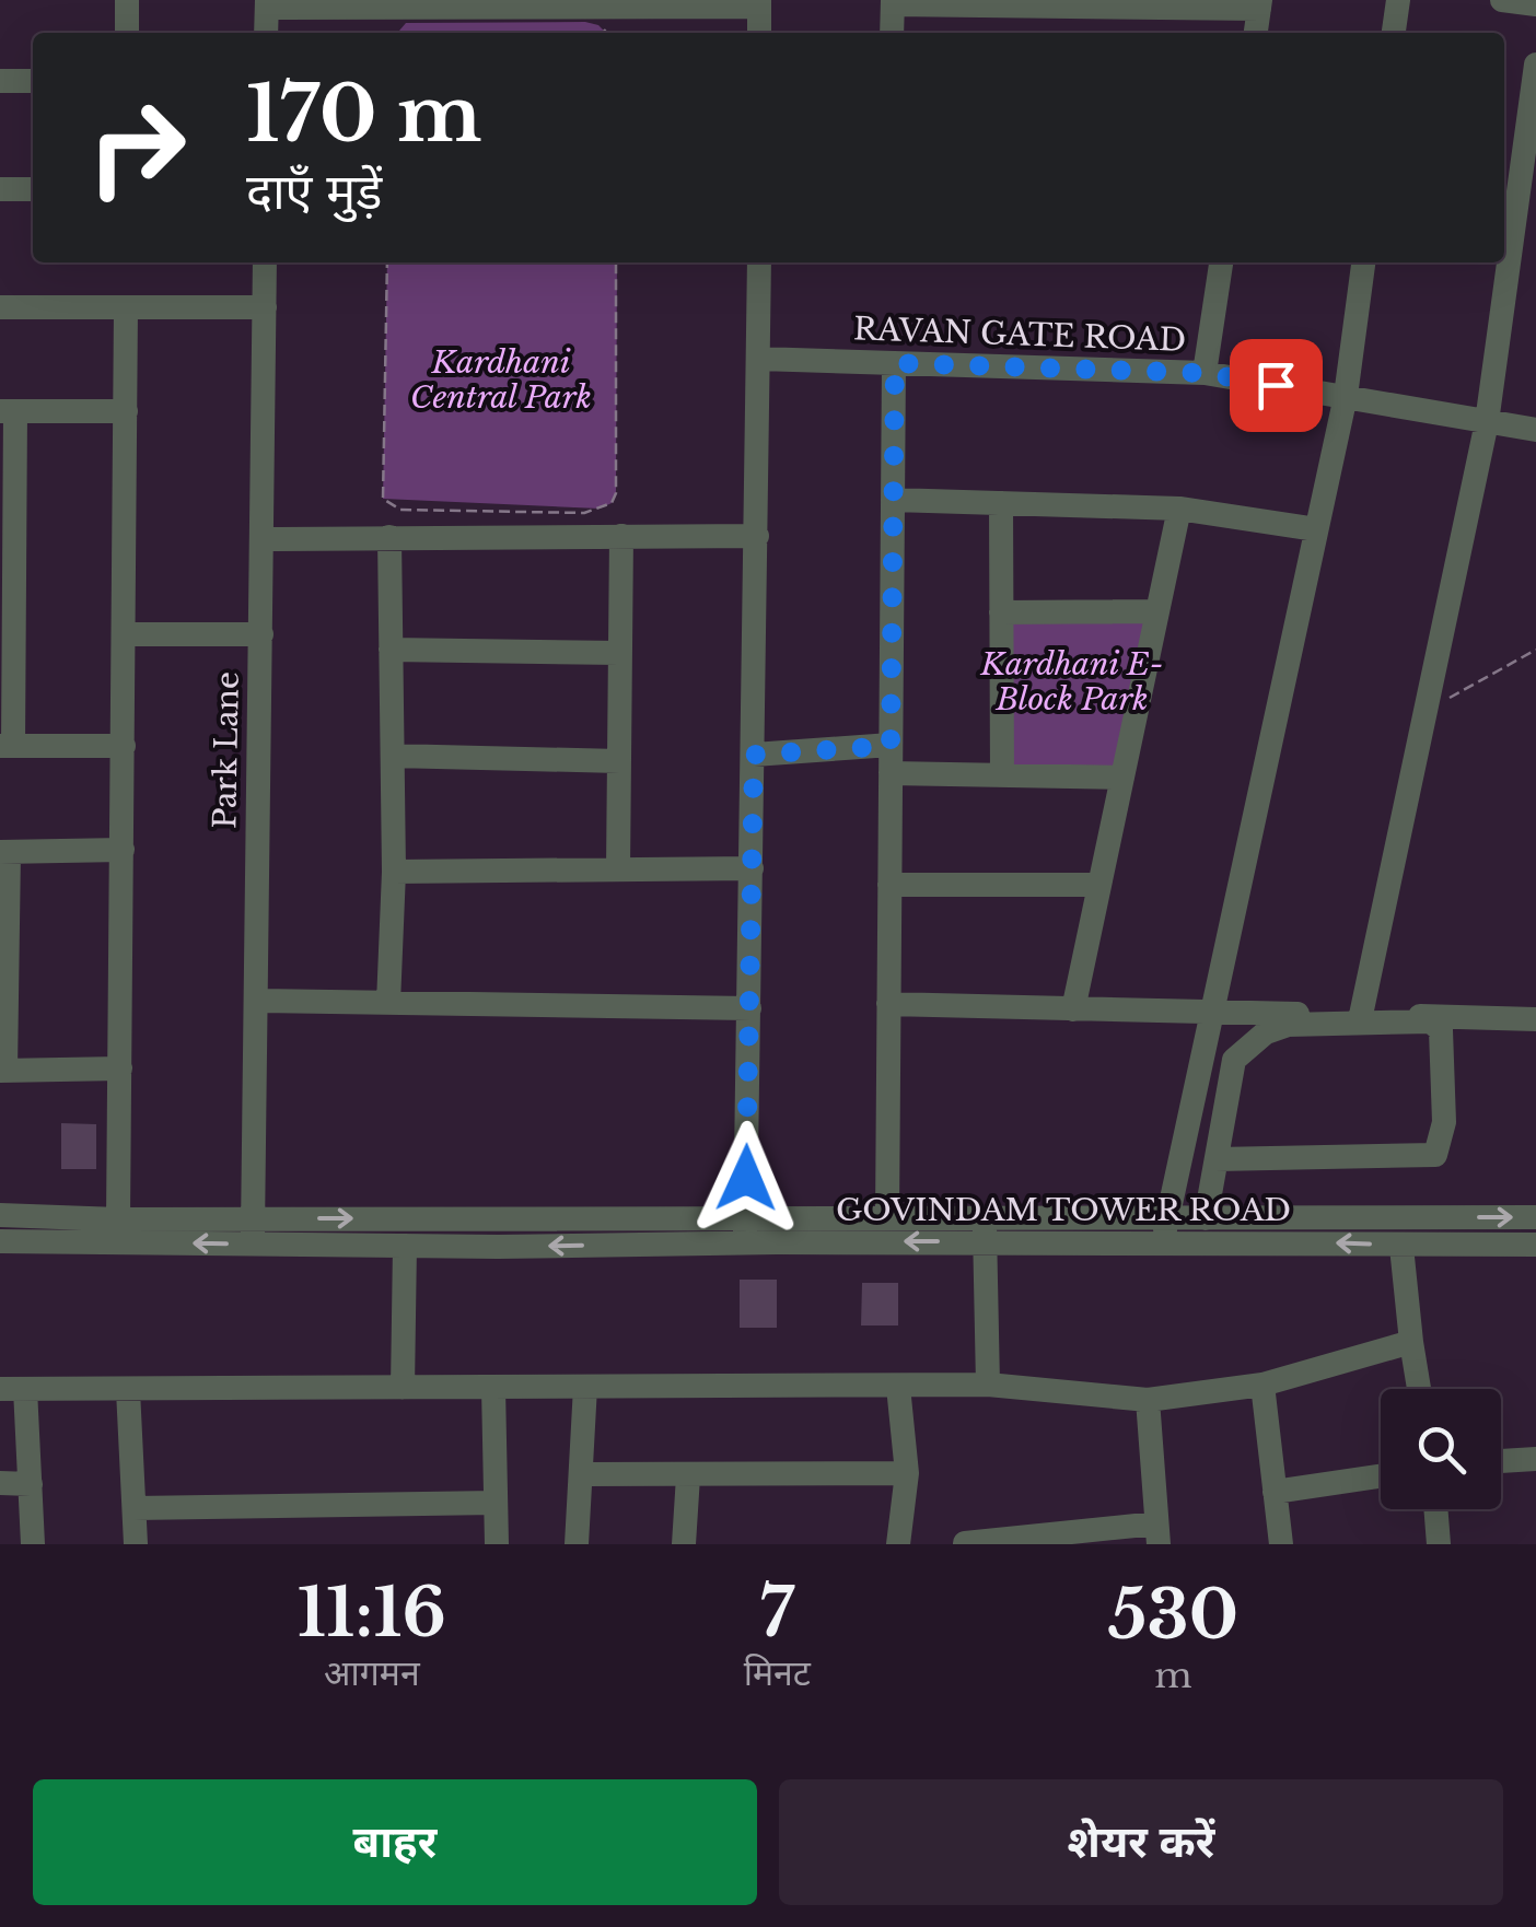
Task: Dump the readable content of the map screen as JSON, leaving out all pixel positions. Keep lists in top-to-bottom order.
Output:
{
  "streets": {
    "street": ["RAVAN GATE ROAD", "Park Lane", "GOVINDAM TOWER ROAD"]
  },
  "crossings": [
    ["Park Lane", "GOVINDAM TOWER ROAD"]
  ],
  "parks": ["Kardhani Central Park", "Kardhani E- Block Park"],
  "page": {
    "turn": ["170 m", "दाएँ मुड़ें"],
    "eta": [
      "11:16",
      "आगमन",
      "7",
      "मिनट",
      "530",
      "m"
    ],
    "buttons": ["बाहर", "शेयर करें"]
  }
}
